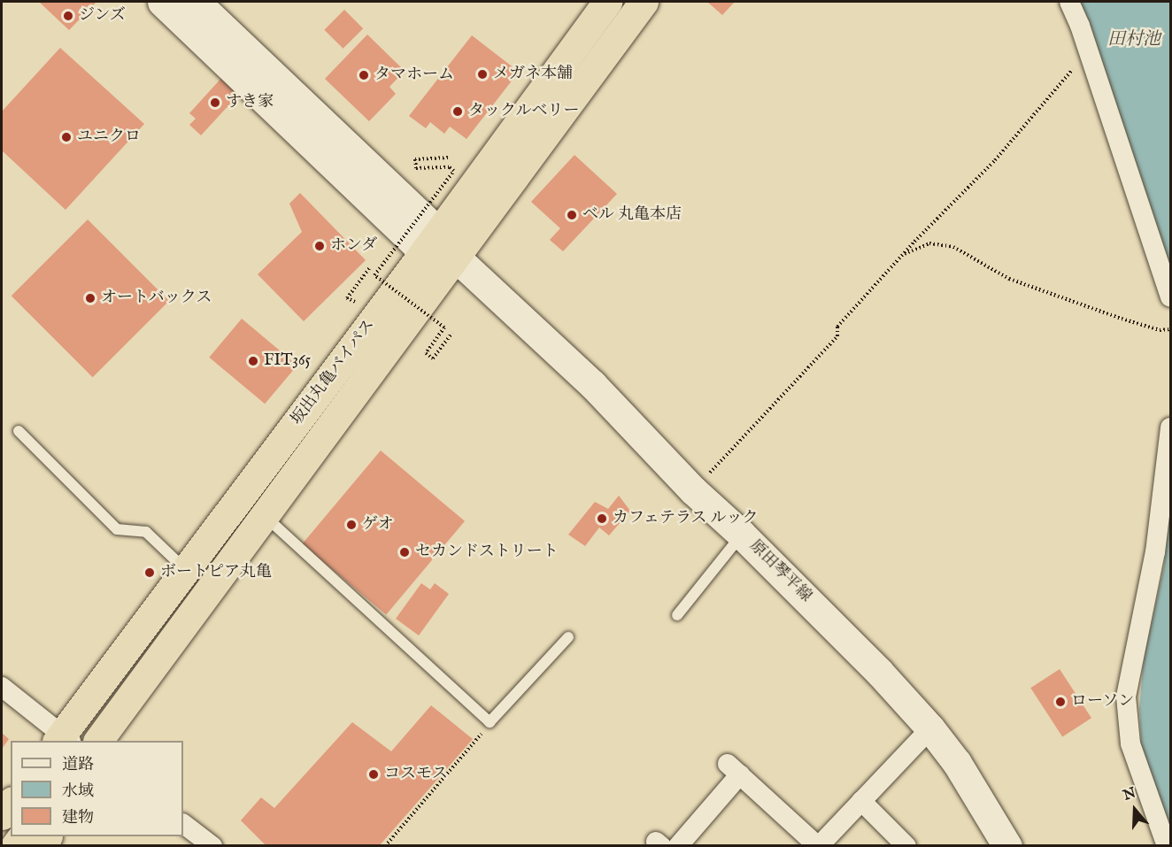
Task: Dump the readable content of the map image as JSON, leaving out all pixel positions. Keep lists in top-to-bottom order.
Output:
{
  "streets": {
    "highway": ["坂出丸亀バイパス"],
    "main road": ["原田琴平線"]
  },
  "crossings": [
    ["坂出丸亀バイパス", "原田琴平線"]
  ],
  "water": ["田村池"],
  "places": [
    "ジンズ",
    "メガネ本舗",
    "タマホーム",
    "すき家",
    "タックルベリー",
    "ユニクロ",
    "ベル 丸亀本店",
    "ホンダ",
    "オートバックス",
    "FIT365",
    "カフェテラス ルック",
    "ゲオ",
    "セカンドストリート",
    "ボートピア丸亀",
    "ローソン",
    "コスモス"
  ],
  "legend": ["道路", "水域", "建物"],
  "north": "top"
}
